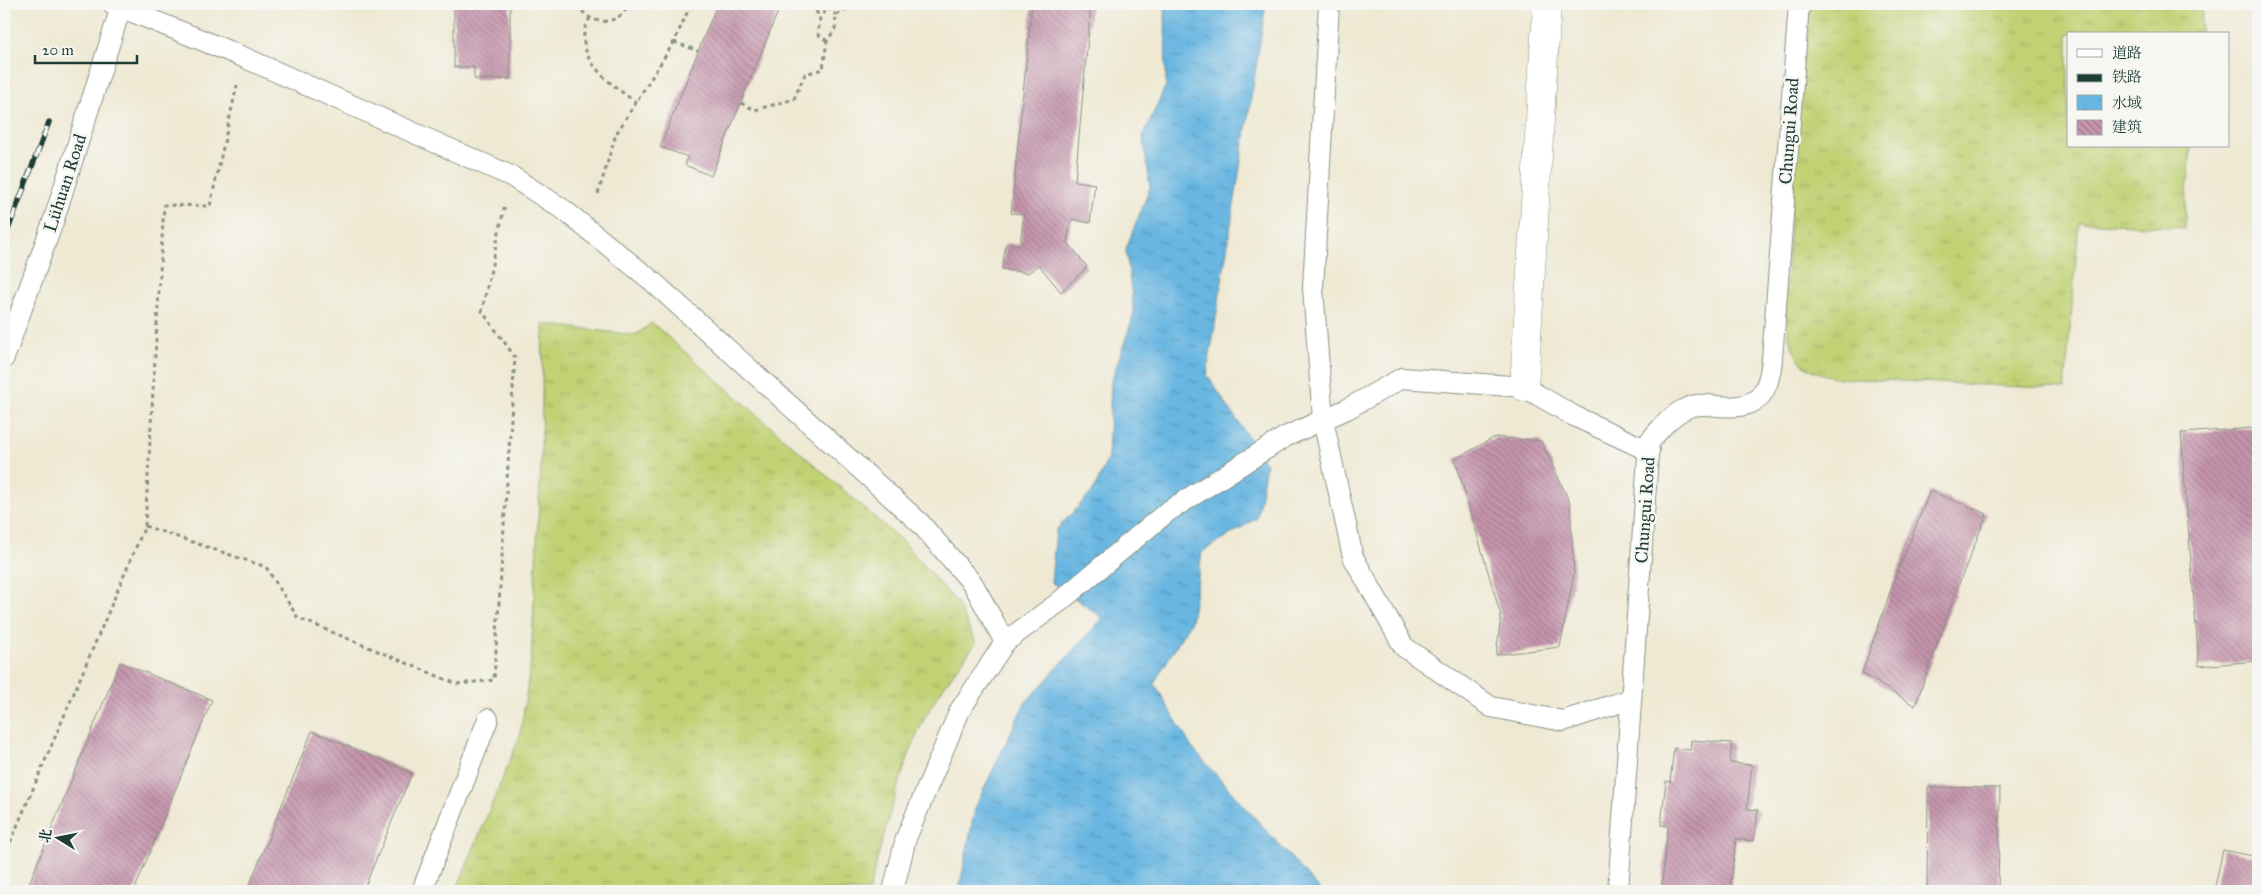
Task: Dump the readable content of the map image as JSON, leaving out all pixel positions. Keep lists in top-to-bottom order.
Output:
{
  "streets": {
    "lane": ["Chungui Road", "Lühuan Road"]
  },
  "legend": [
    "道路",
    "铁路",
    "水域",
    "建筑"
  ],
  "scale_bar": "20 m",
  "north": "left"
}
